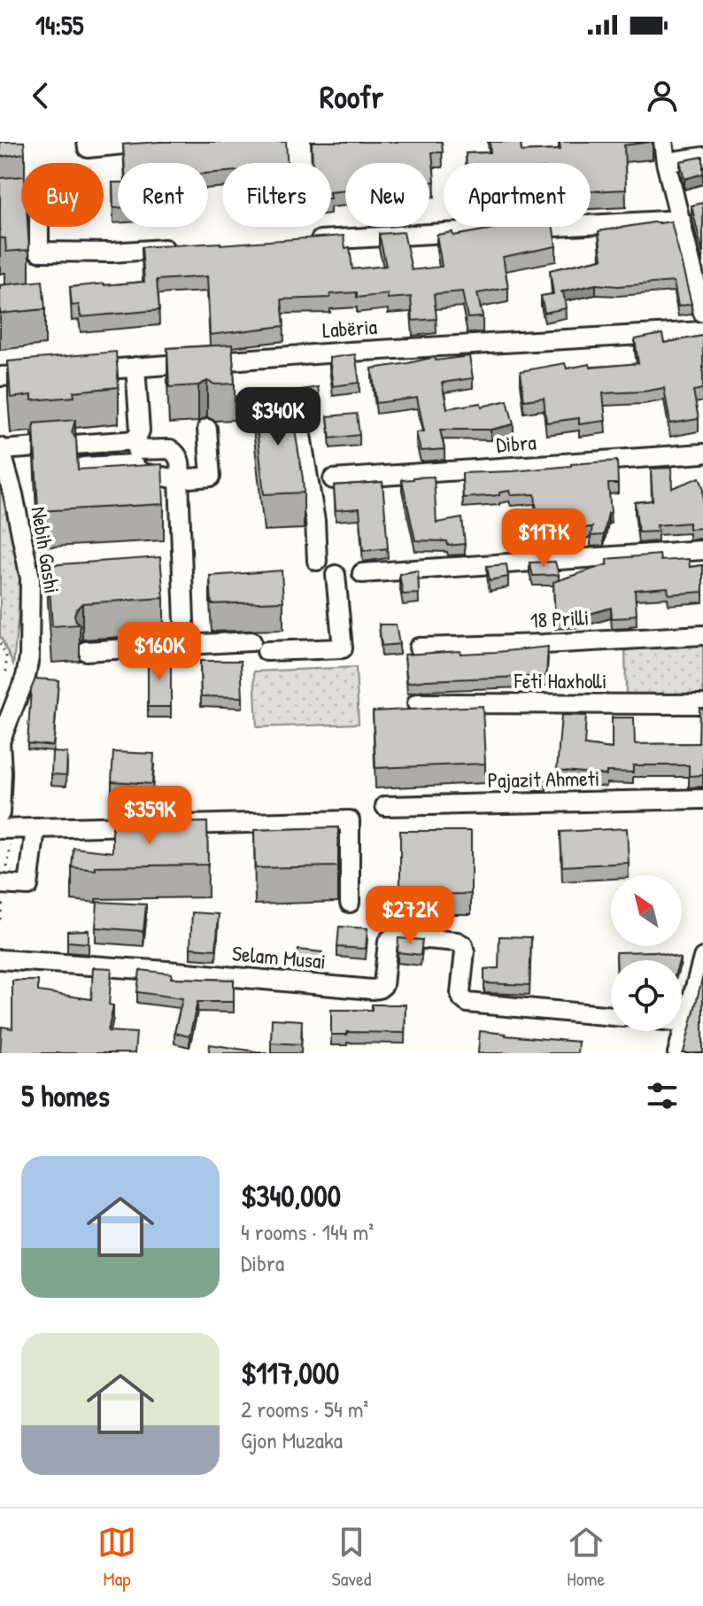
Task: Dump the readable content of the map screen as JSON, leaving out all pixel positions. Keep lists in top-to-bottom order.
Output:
{
  "streets": {
    "street": [
      "Labëria",
      "Dibra",
      "Nebih Gashi",
      "18 Prilli",
      "Feti Haxholli",
      "Pajazit Ahmeti",
      "Selam Musai"
    ]
  },
  "north": "top left",
  "page": {
    "status": "14:55",
    "header": "Roofr",
    "chip": [
      "Buy",
      "Rent",
      "Filters",
      "New",
      "Apartment"
    ],
    "price": [
      "$340K",
      "$117K",
      "$160K",
      "$359K",
      "$272K"
    ],
    "heading": "5 homes",
    "list": [
      {
        "name": "$340,000",
        "note": "4 rooms · 144 m² · Dibra"
      },
      {
        "name": "$117,000",
        "note": "2 rooms · 54 m² · Gjon Muzaka"
      }
    ],
    "tabs": ["Map", "Saved", "Home"]
  }
}
